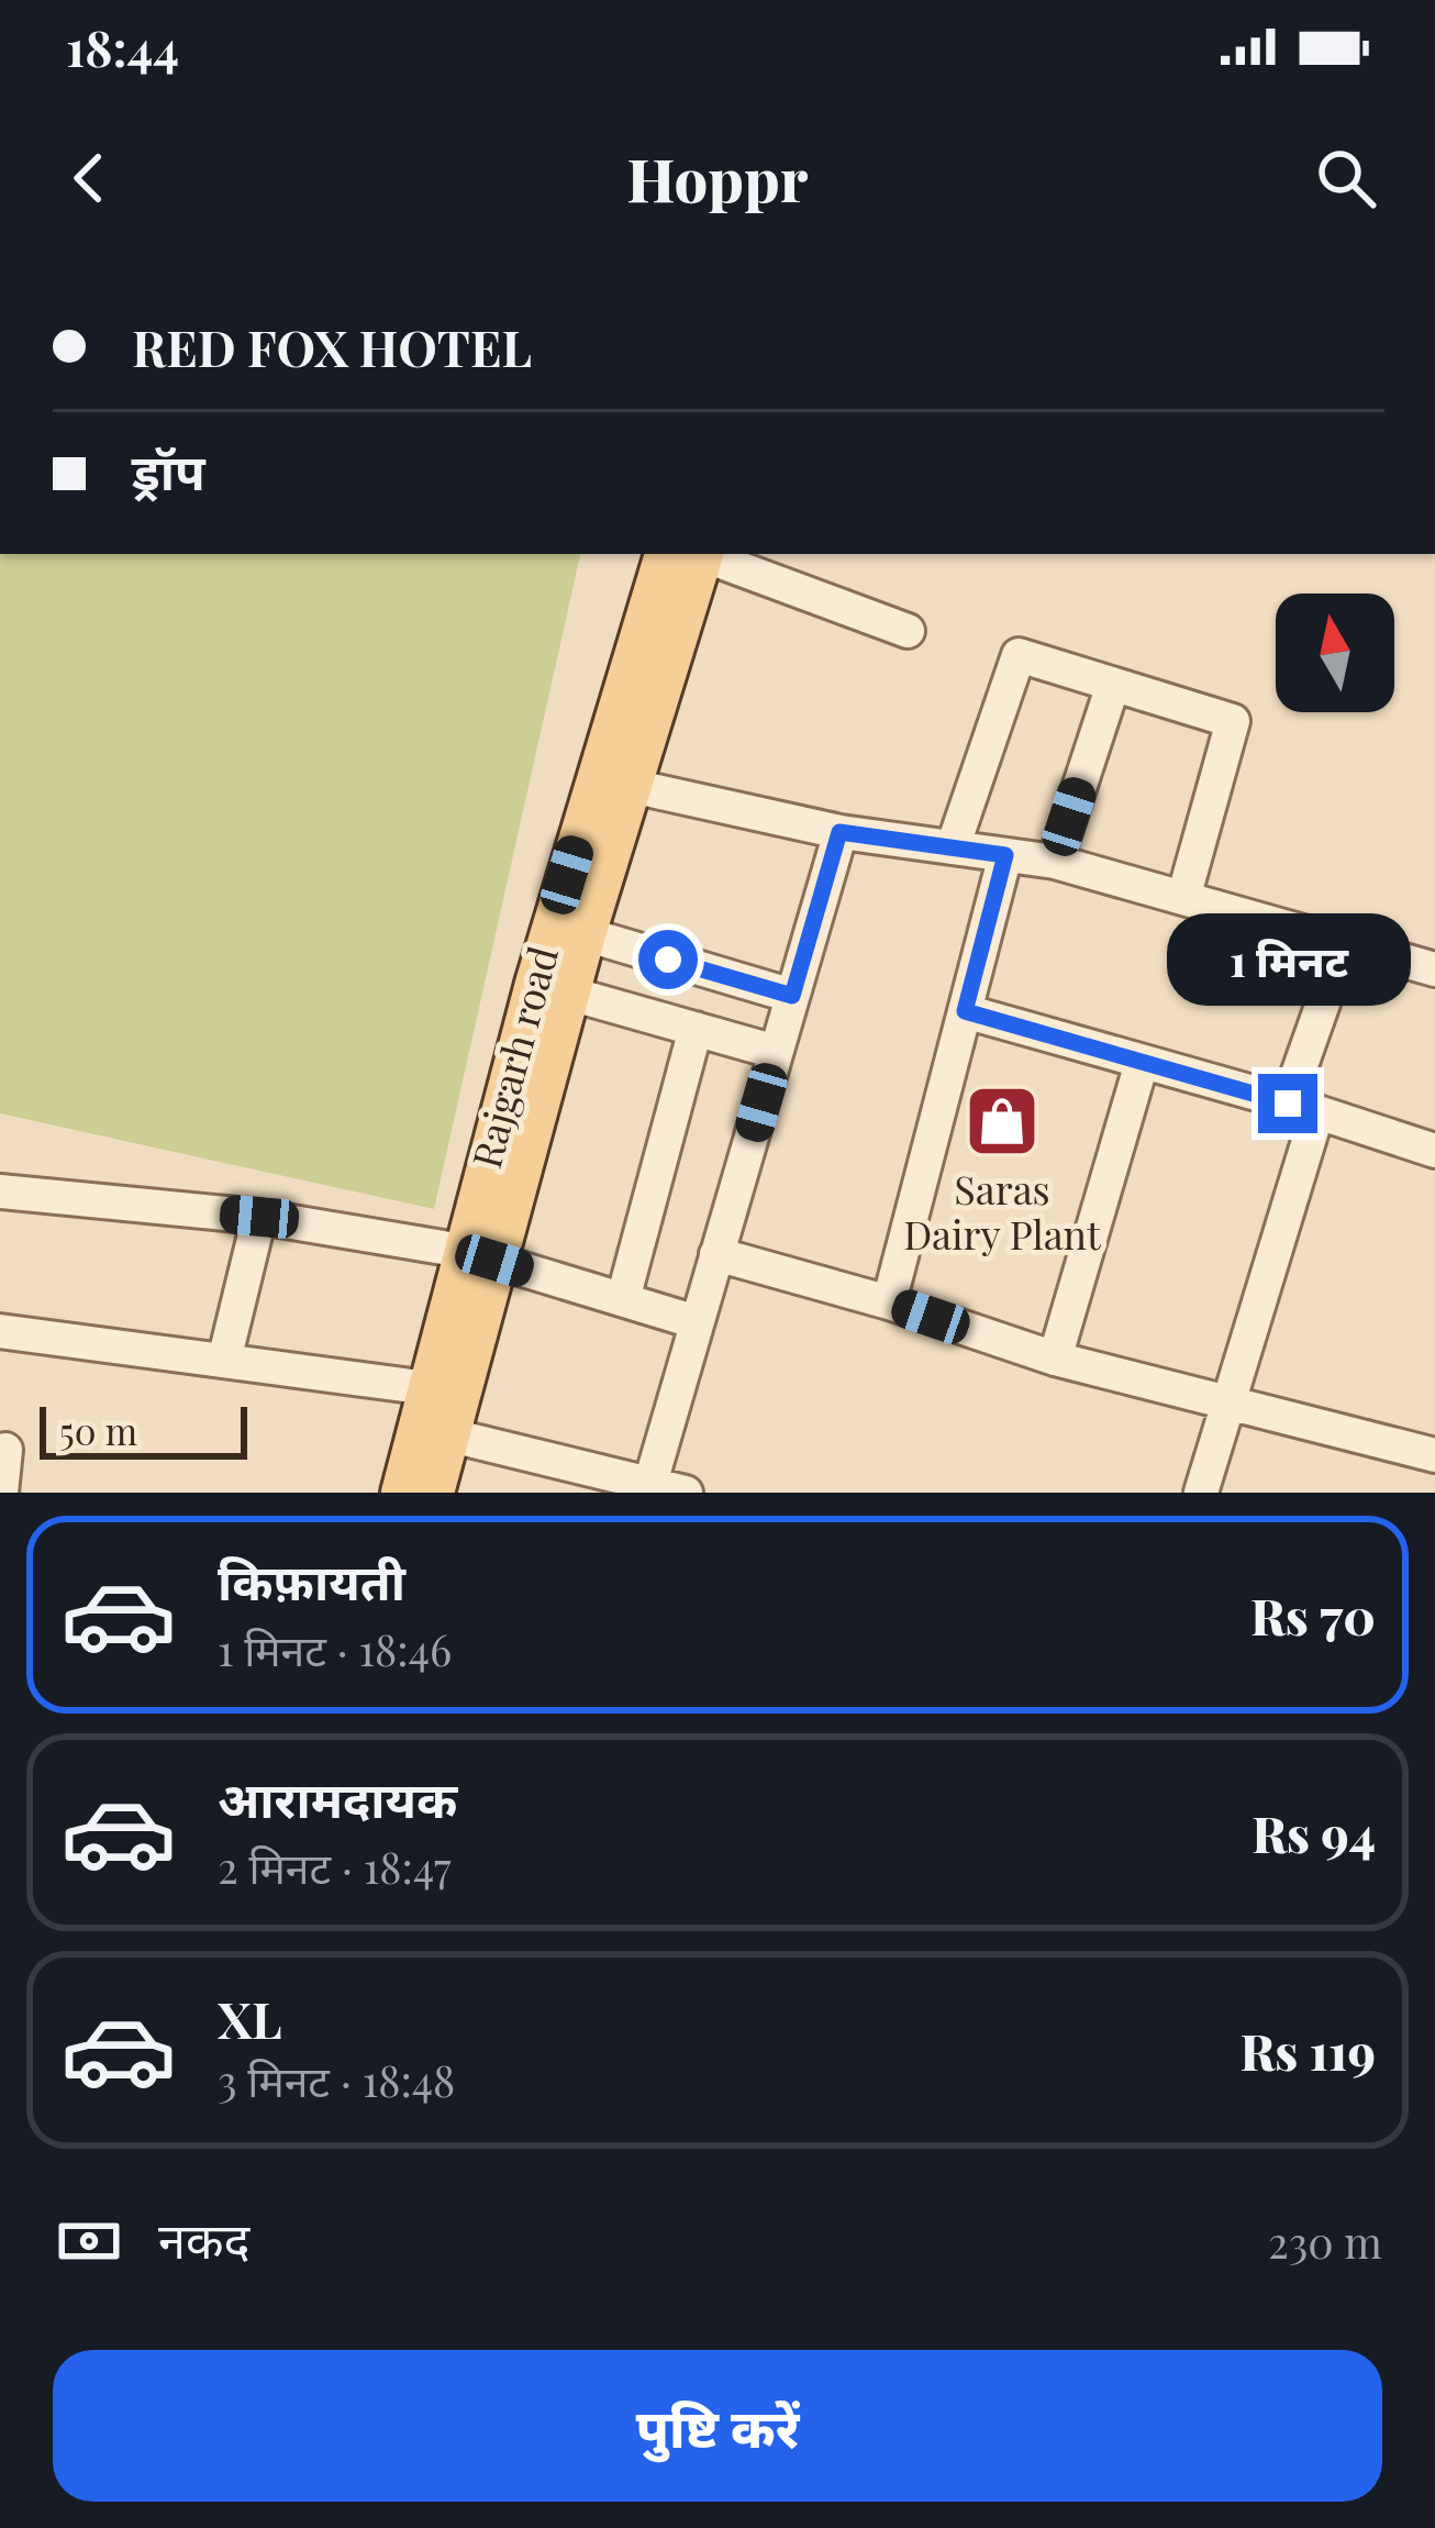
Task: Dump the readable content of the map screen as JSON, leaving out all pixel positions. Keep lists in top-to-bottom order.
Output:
{
  "streets": {
    "main road": ["Rajgarh road"]
  },
  "places": {
    "shop": ["Saras Dairy Plant"]
  },
  "scale_bar": "50 m",
  "north": "top",
  "page": {
    "status": "18:44",
    "header": "Hoppr",
    "banner": ["RED FOX HOTEL", "ड्रॉप"],
    "bubble": "1 मिनट",
    "scale": "50 m",
    "list": [
      {
        "name": "किफ़ायती",
        "note": "1 मिनट · 18:46",
        "value": "Rs 70"
      },
      {
        "name": "आरामदायक",
        "note": "2 मिनट · 18:47",
        "value": "Rs 94"
      },
      {
        "name": "XL",
        "note": "3 मिनट · 18:48",
        "value": "Rs 119"
      }
    ],
    "pay": ["नकद", "230 m"],
    "buttons": "पुष्टि करें"
  }
}
